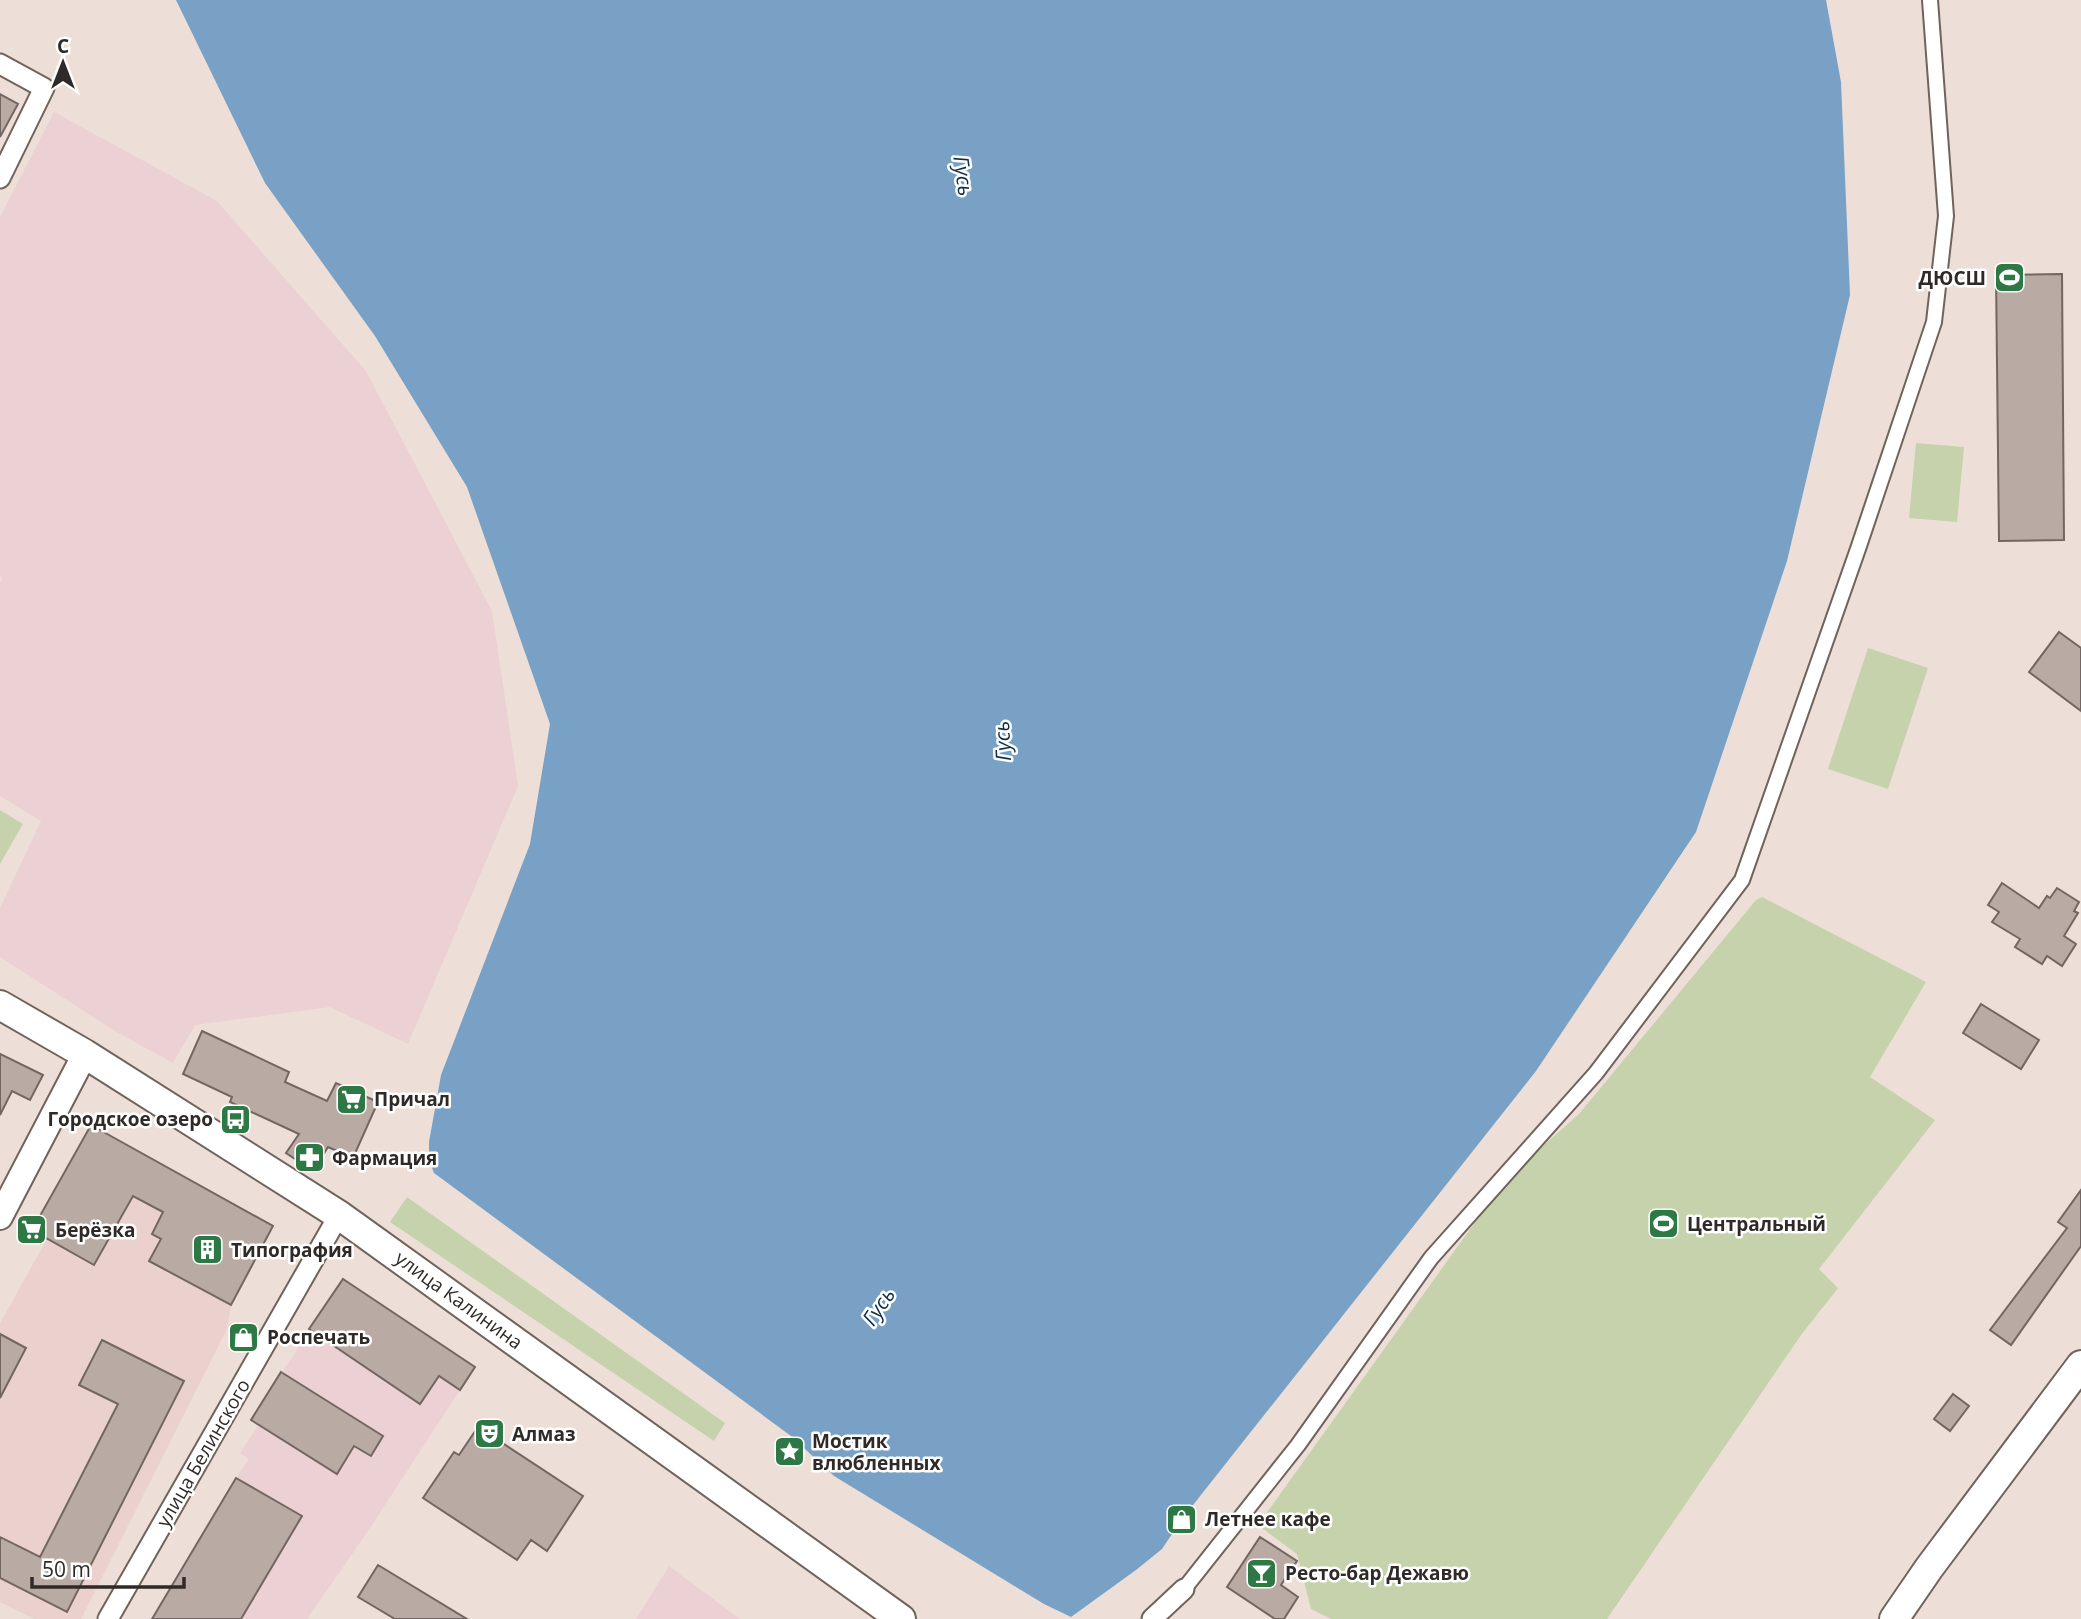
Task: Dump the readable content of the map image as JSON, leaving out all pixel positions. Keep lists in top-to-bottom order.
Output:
{
  "streets": {
    "main road": ["улица Калинина"],
    "street": ["улица Белинского"]
  },
  "crossings": [
    ["улица Калинина", "улица Белинского"]
  ],
  "water": ["Гусь"],
  "places": {
    "sports": ["ДЮСШ", "Центральный"],
    "supermarket": ["Причал", "Берёзка"],
    "bus stop": ["Городское озеро"],
    "pharmacy": ["Фармация"],
    "building": ["Типография"],
    "shop": ["Роспечать", "Летнее кафе"],
    "theatre": ["Алмаз"],
    "place": ["Мостик влюбленных"],
    "bar": ["Ресто-бар Дежавю"]
  },
  "scale_bar": "50 m",
  "north": "top"
}
